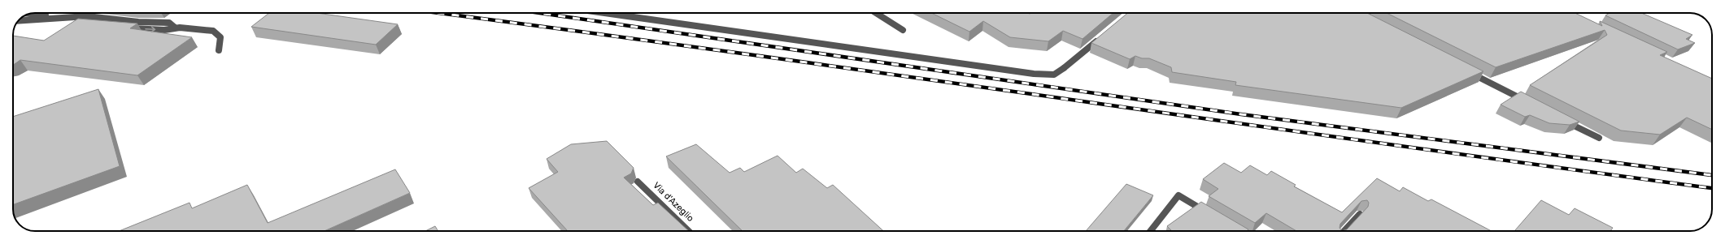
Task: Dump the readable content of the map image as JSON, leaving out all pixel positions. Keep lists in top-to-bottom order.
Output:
{
  "streets": {
    "street": ["Via d'Azeglio"]
  }
}
